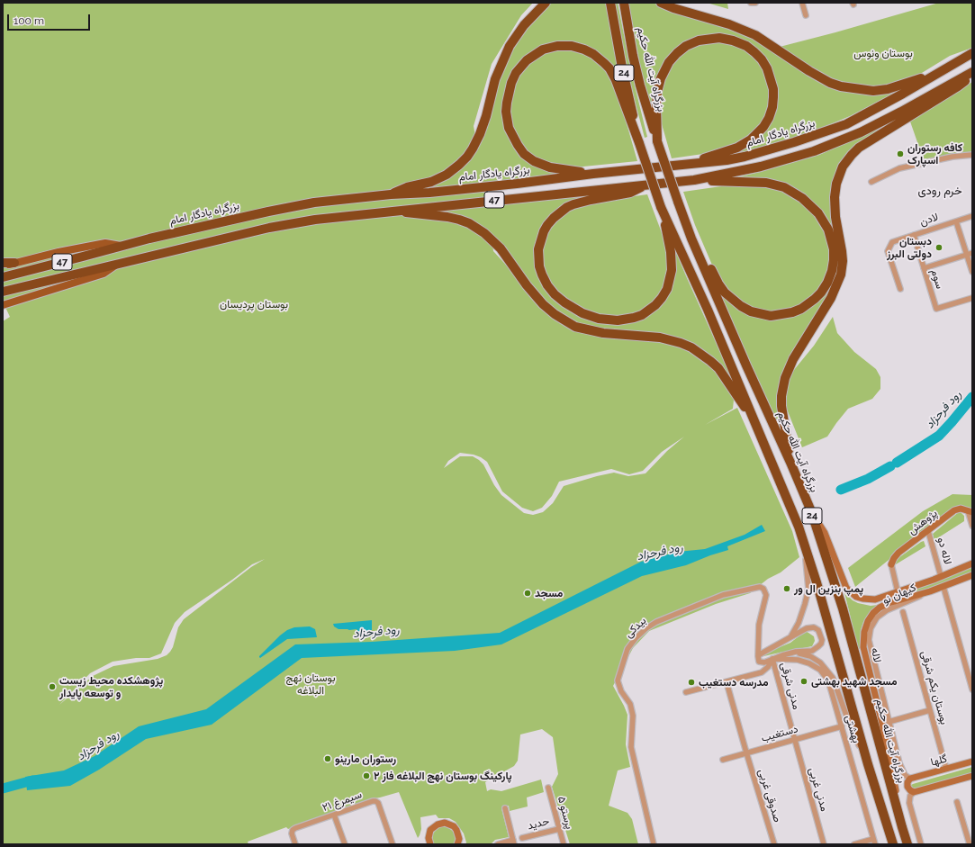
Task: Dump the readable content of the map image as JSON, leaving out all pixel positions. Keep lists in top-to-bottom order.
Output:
{
  "streets": {
    "highway": [
      "بزرگراه آیت الله حکیم",
      "24",
      "بزرگراه یادگار امام",
      "47"
    ],
    "main road": ["پژوهش", "لاله", "گلها"],
    "street": [
      "لادن",
      "سوم",
      "لاله دو",
      "کیهان نو",
      "بیدکی",
      "مدنی شرقی",
      "بوستان یکم شرقی",
      "بهشتی",
      "دستغیب",
      "مدنی غربی",
      "صدوقی غربی",
      "سیمرغ ۲۱",
      "پرستو ۵",
      "حدید"
    ]
  },
  "crossings": [
    ["بزرگراه آیت الله حکیم", "لاله"],
    ["لادن", "سوم"],
    ["پژوهش", "لاله دو"],
    ["کیهان نو", "لاله"],
    ["کیهان نو", "گلها"],
    ["بیدکی", "بهشتی"],
    ["مدنی شرقی", "بهشتی"],
    ["مدنی شرقی", "دستغیب"],
    ["مدنی شرقی", "مدنی غربی"],
    ["بوستان یکم شرقی", "گلها"],
    ["بهشتی", "دستغیب"],
    ["دستغیب", "مدنی غربی"],
    ["دستغیب", "صدوقی غربی"],
    ["پرستو ۵", "حدید"]
  ],
  "districts": ["خرم رودی"],
  "water": ["رود فرحزاد"],
  "parks": ["بوستان ونوس", "بوستان پردیسان", "بوستان نهج البلاغه"],
  "places": [
    "کافه رستوران اسپارک",
    "دبستان دولتی البرز",
    "پمپ بنزین ال ور",
    "مسجد",
    "مسجد شهید بهشتی",
    "مدرسه دستغیب",
    "پژوهشکده محیط زیست و توسعه پایدار",
    "رستوران مارینو",
    "پارکینگ بوستان نهج البلاغه فاز ۲"
  ],
  "scale_bar": "100 m"
}
